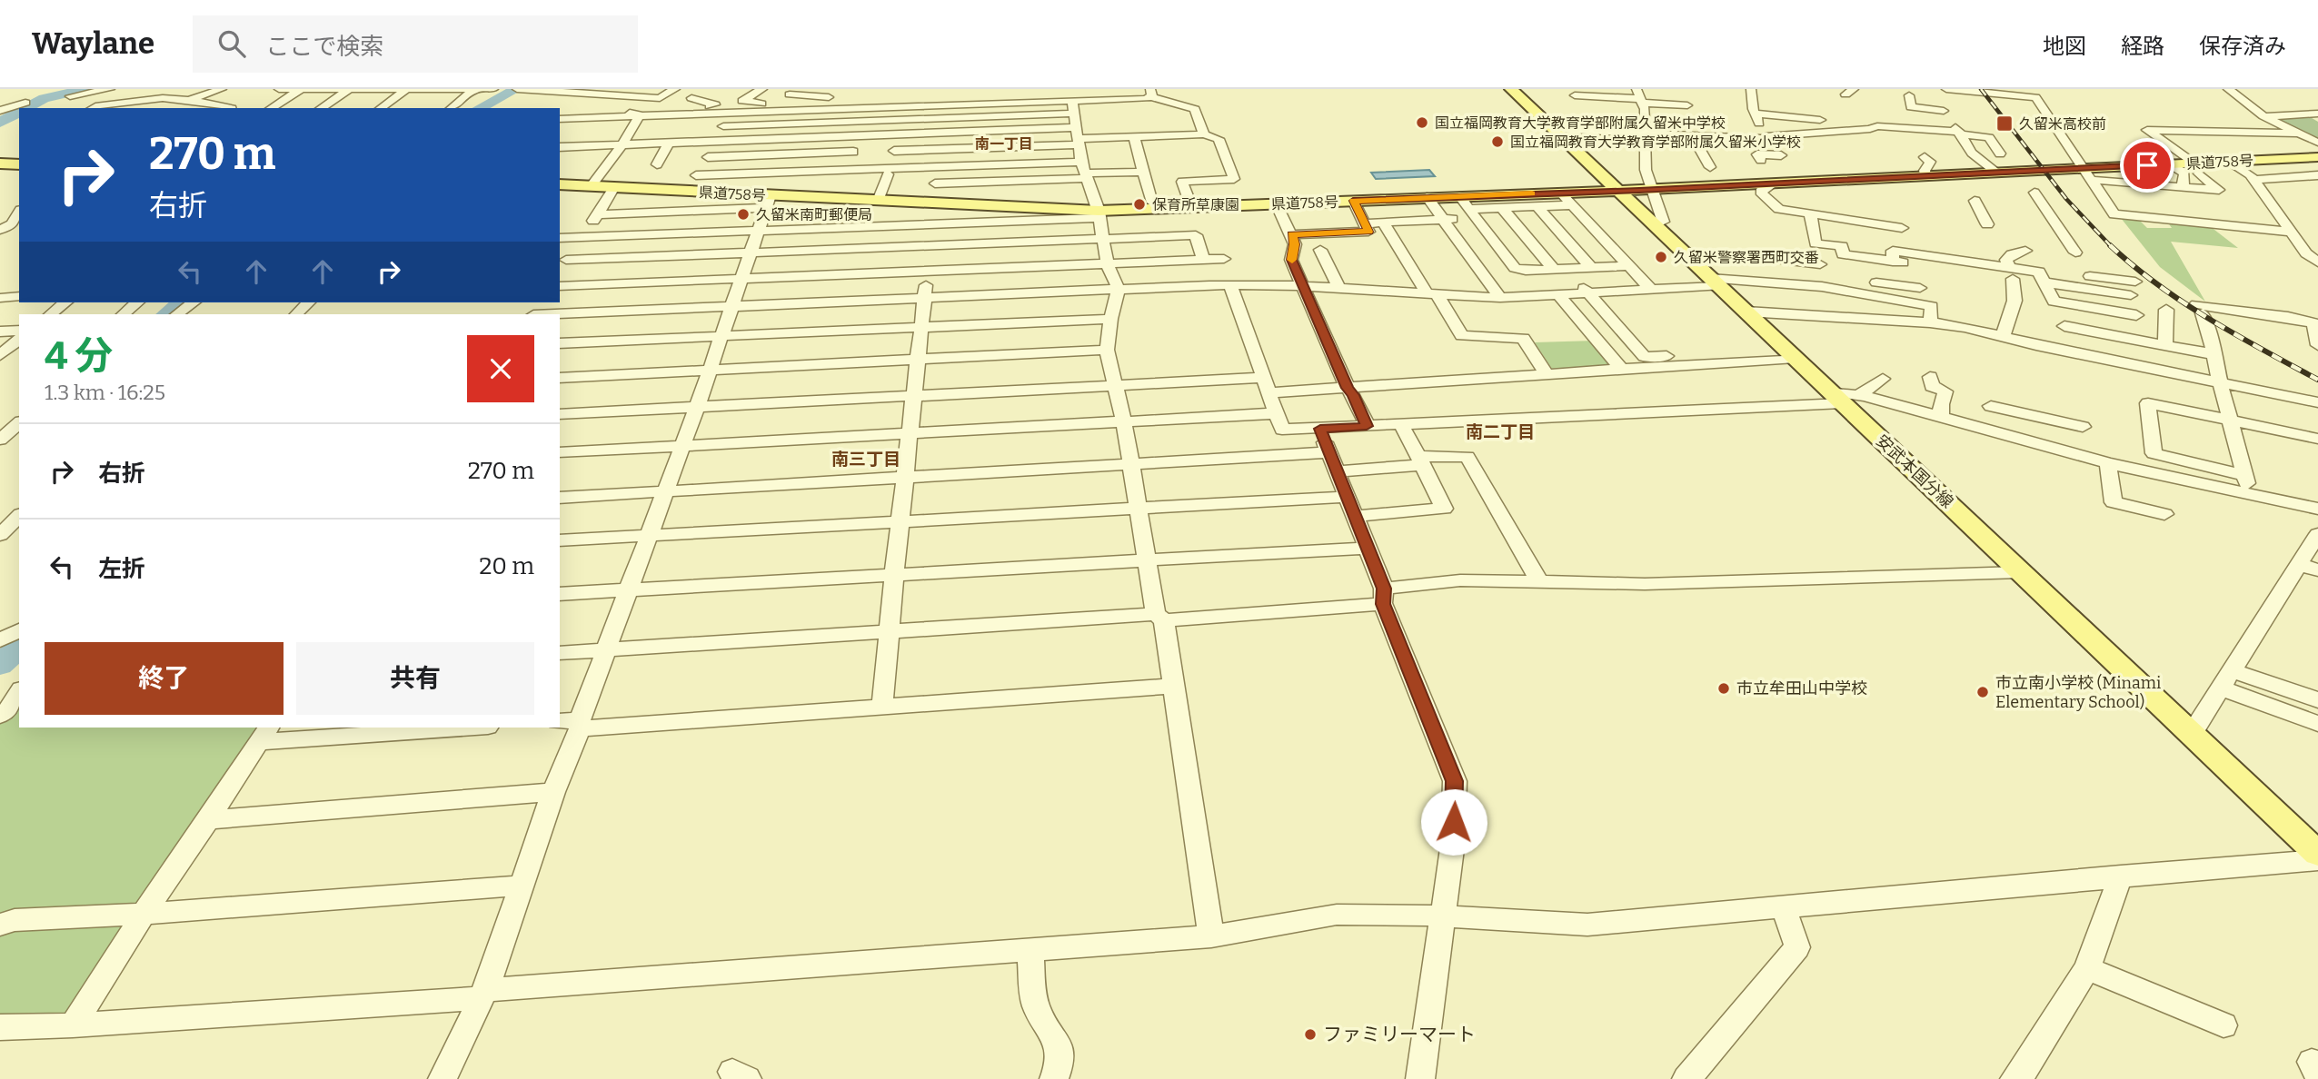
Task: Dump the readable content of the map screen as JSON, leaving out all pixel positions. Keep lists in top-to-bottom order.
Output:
{
  "streets": {
    "main road": ["県道758号", "安武本国分線"]
  },
  "crossings": [
    ["県道758号", "安武本国分線"]
  ],
  "districts": ["南一丁目", "南二丁目", "南三丁目"],
  "places": {
    "other": [
      "国立福岡教育大学教育学部附属久留米中学校",
      "国立福岡教育大学教育学部附属久留米小学校",
      "保育所草康園",
      "久留米南町郵便局",
      "久留米警察署西町交番",
      "市立牟田山中学校",
      "市立南小学校 (Minami Elementary School)",
      "ファミリーマート"
    ],
    "transit": ["久留米高校前"]
  },
  "page": {
    "header": "Waylane",
    "search": "ここで検索",
    "nav": ["地図", "経路", "保存済み"],
    "turn": ["270 m", "右折"],
    "heading": ["4 分", "1.3 km · 16:25"],
    "list": [
      {
        "name": "右折",
        "value": "270 m"
      },
      {
        "name": "左折",
        "value": "20 m"
      }
    ],
    "buttons": ["終了", "共有"]
  }
}
